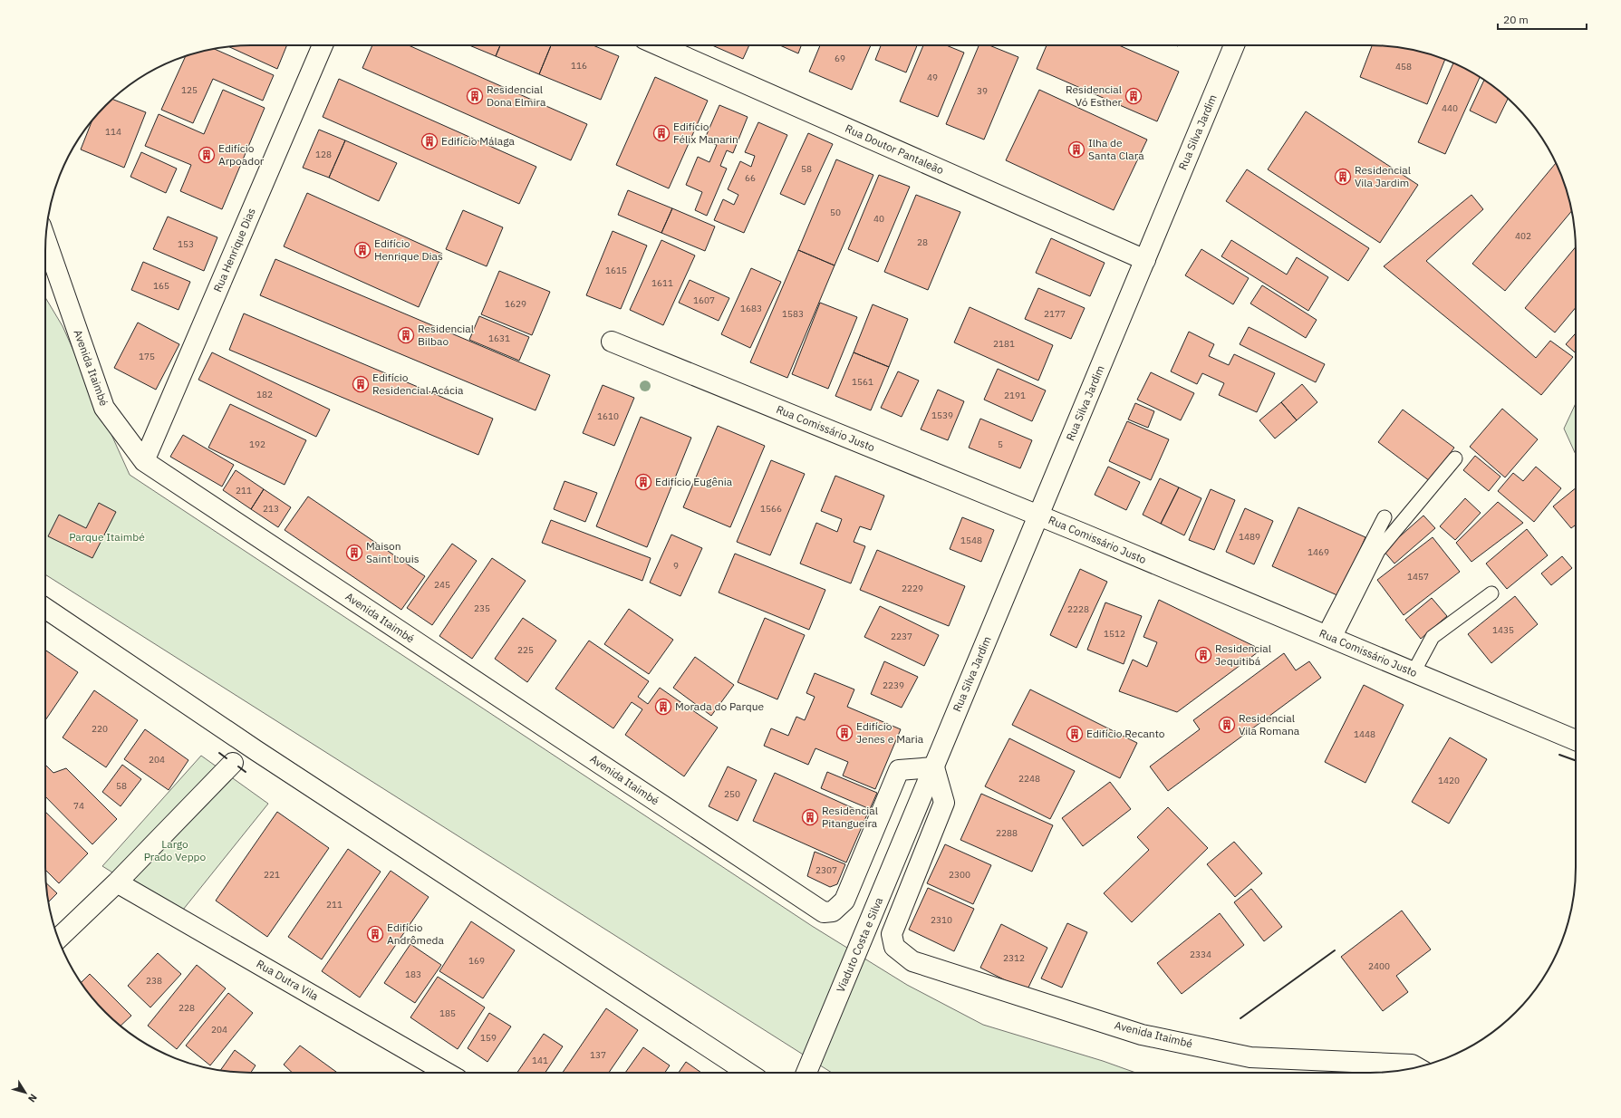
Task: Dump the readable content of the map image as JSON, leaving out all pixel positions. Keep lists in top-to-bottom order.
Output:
{
  "streets": {
    "street": [
      "Rua Silva Jardim",
      "Rua Doutor Pantaleão",
      "Rua Henrique Dias",
      "Avenida Itaimbé",
      "Rua Comissário Justo",
      "Viaduto Costa e Silva",
      "Rua Dutra Vila"
    ]
  },
  "crossings": [
    ["Rua Silva Jardim", "Rua Doutor Pantaleão"],
    ["Rua Silva Jardim", "Avenida Itaimbé"],
    ["Rua Silva Jardim", "Rua Comissário Justo"],
    ["Rua Silva Jardim", "Viaduto Costa e Silva"],
    ["Rua Henrique Dias", "Avenida Itaimbé"]
  ],
  "parks": ["Parque Itaimbé", "Largo Prado Veppo"],
  "places": {
    "building": [
      "Residencial Dona Elmira",
      "Residencial Vó Esther",
      "Edifício Félix Manarin",
      "Edifício Málaga",
      "Ilha de Santa Clara",
      "Edifício Arpoador",
      "Residencial Vila Jardim",
      "Edifício Henrique Dias",
      "Residencial Bilbao",
      "Edifício Residencial Acácia",
      "Edifício Eugênia",
      "Maison Saint Louis",
      "Residencial Jequitibá",
      "Morada do Parque",
      "Residencial Vila Romana",
      "Edifício Jenes e Maria",
      "Edifício Recanto",
      "Residencial Pitangueira",
      "Edifício Andrômeda"
    ]
  },
  "house_numbers": [
    "69",
    "116",
    "458",
    "49",
    "125",
    "39",
    "440",
    "114",
    "128",
    "58",
    "66",
    "50",
    "40",
    "402",
    "28",
    "153",
    "1615",
    "1611",
    "165",
    "1607",
    "1629",
    "1683",
    "1583",
    "2177",
    "1631",
    "2181",
    "175",
    "1561",
    "182",
    "2191",
    "1539",
    "1610",
    "192",
    "5",
    "211",
    "213",
    "1566",
    "1489",
    "1548",
    "1469",
    "9",
    "1457",
    "245",
    "2229",
    "235",
    "2228",
    "1435",
    "1512",
    "2237",
    "225",
    "2239",
    "220",
    "1448",
    "204",
    "2248",
    "1420",
    "58",
    "250",
    "74",
    "2288",
    "2307",
    "221",
    "2300",
    "211",
    "2310",
    "2334",
    "2312",
    "169",
    "2400",
    "183",
    "238",
    "228",
    "185",
    "204",
    "159",
    "137",
    "141"
  ],
  "scale_bar": "20 m",
  "north": "bottom right"
}
